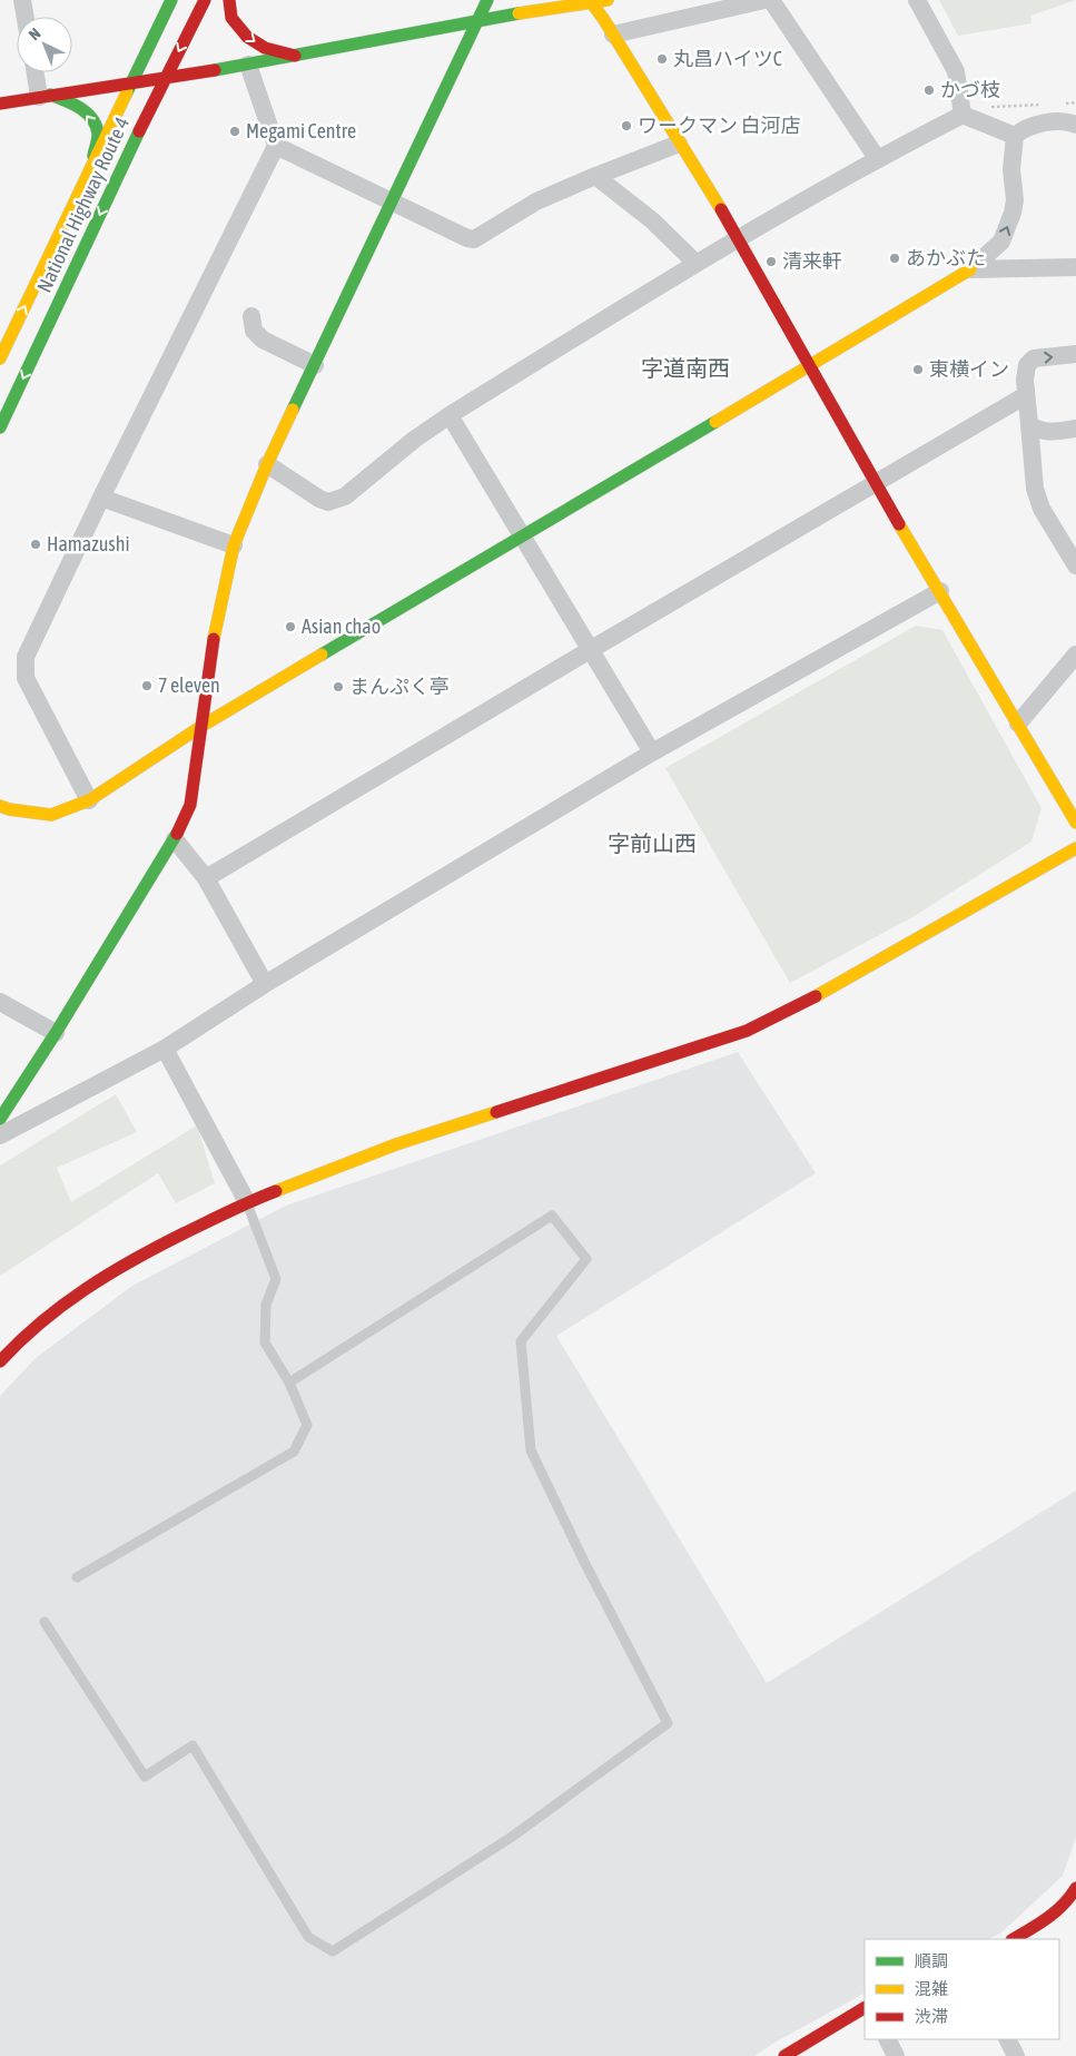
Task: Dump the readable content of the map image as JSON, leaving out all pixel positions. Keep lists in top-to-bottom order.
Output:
{
  "streets": {
    "main road": ["National Highway Route 4"]
  },
  "districts": ["字道南西", "字前山西"],
  "places": [
    "丸昌ハイツC",
    "かづ枝",
    "ワークマン 白河店",
    "Megami Centre",
    "あかぶた",
    "清来軒",
    "東横イン",
    "Hamazushi",
    "Asian chao",
    "7 eleven",
    "まんぷく亭"
  ],
  "legend": ["順調", "混雑", "渋滞"],
  "north": "top left"
}
